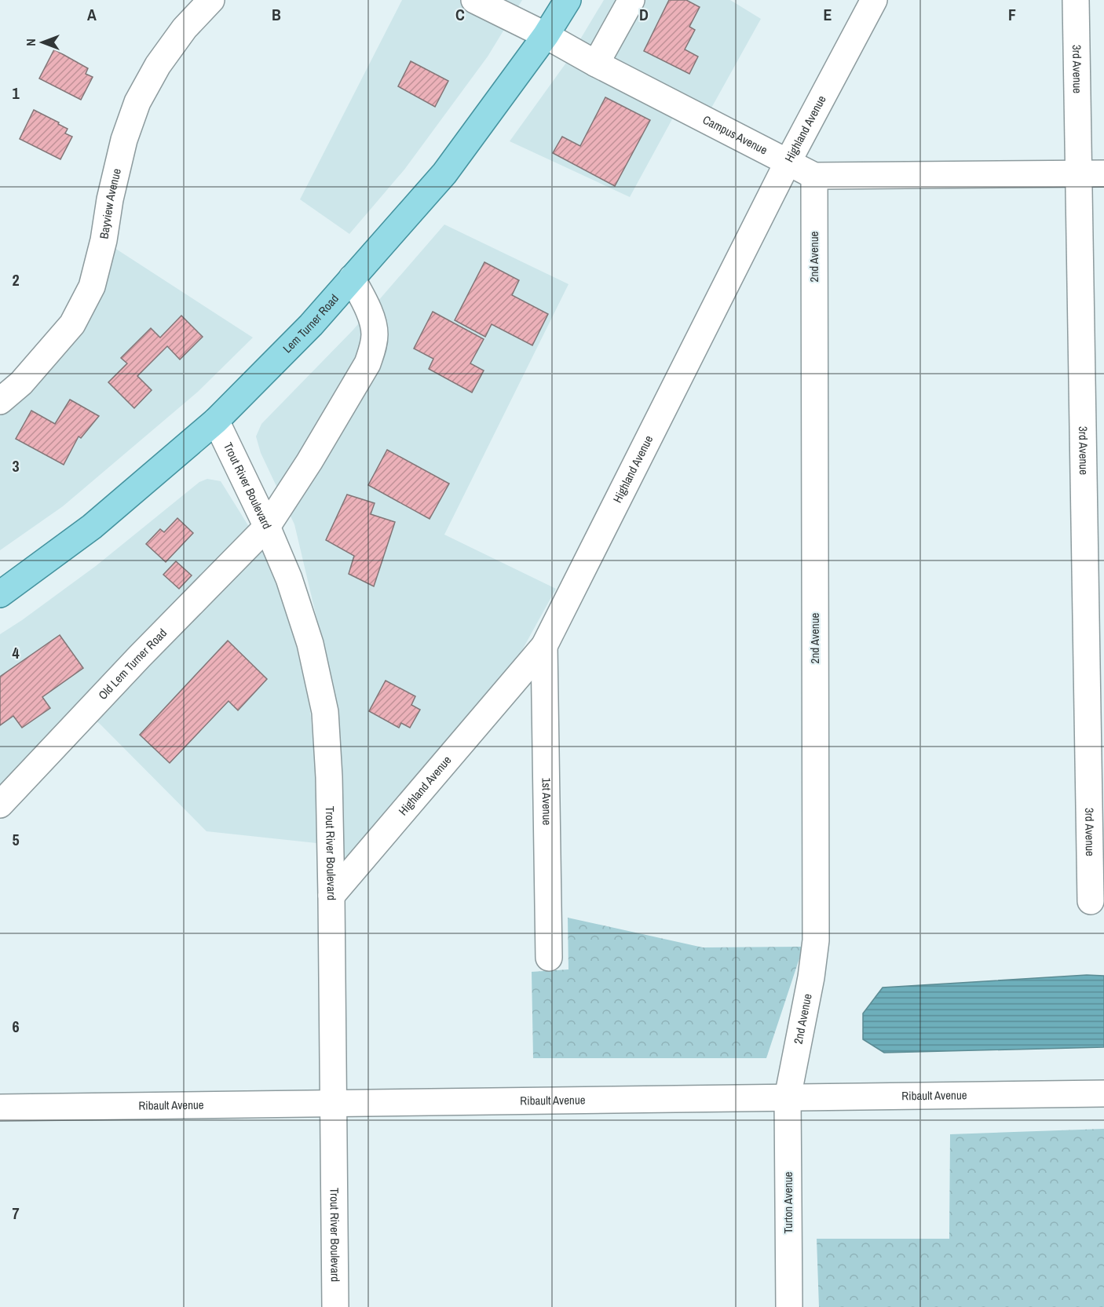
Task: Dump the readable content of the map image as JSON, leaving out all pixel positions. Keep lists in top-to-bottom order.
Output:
{
  "streets": {
    "main road": ["Lem Turner Road"],
    "street": [
      "3rd Avenue",
      "Highland Avenue",
      "Campus Avenue",
      "Bayview Avenue",
      "2nd Avenue",
      "Trout River Boulevard",
      "Old Lem Turner Road",
      "1st Avenue",
      "Ribault Avenue",
      "Turton Avenue"
    ]
  },
  "crossings": [
    ["3rd Avenue", "Campus Avenue"],
    ["Highland Avenue", "Campus Avenue"],
    ["Highland Avenue", "Trout River Boulevard"],
    ["Highland Avenue", "1st Avenue"],
    ["Campus Avenue", "2nd Avenue"],
    ["Campus Avenue", "Lem Turner Road"],
    ["2nd Avenue", "Ribault Avenue"],
    ["2nd Avenue", "Turton Avenue"],
    ["Lem Turner Road", "Trout River Boulevard"],
    ["Lem Turner Road", "Old Lem Turner Road"],
    ["Trout River Boulevard", "Old Lem Turner Road"],
    ["Trout River Boulevard", "Ribault Avenue"],
    ["Ribault Avenue", "Turton Avenue"]
  ],
  "north": "left",
  "grid": {
    "columns": [
      "A",
      "B",
      "C",
      "D",
      "E",
      "F"
    ],
    "rows": [
      "1",
      "2",
      "3",
      "4",
      "5",
      "6",
      "7"
    ]
  }
}
